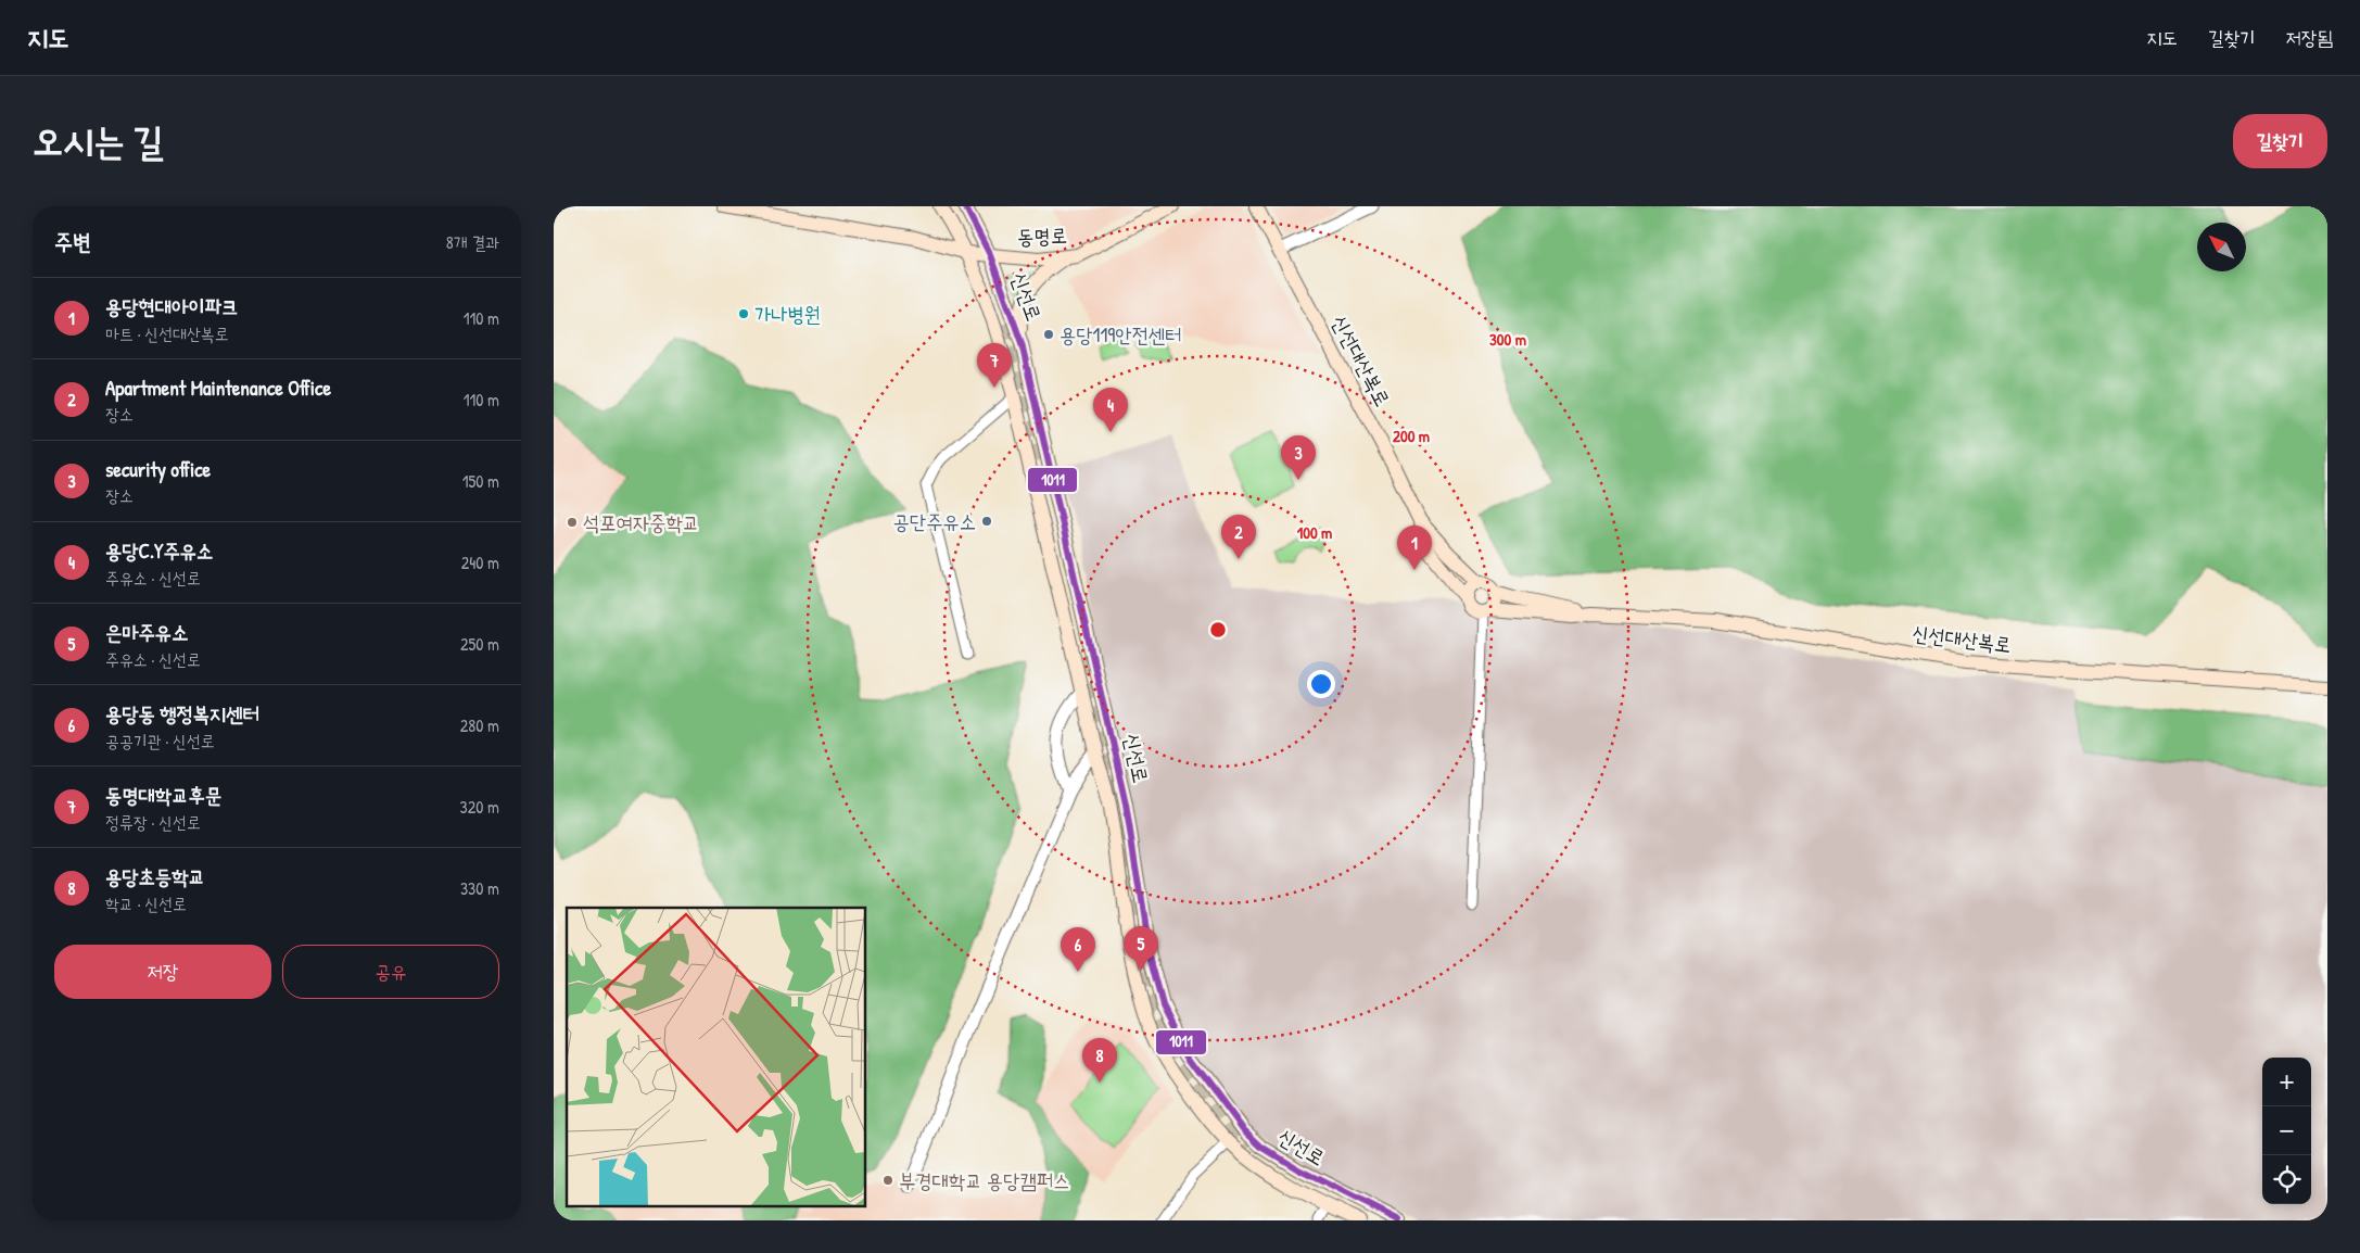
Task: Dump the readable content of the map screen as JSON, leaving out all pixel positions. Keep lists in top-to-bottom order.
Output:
{
  "streets": {
    "main road": ["동명로", "신선로", "신선대산복로"]
  },
  "crossings": [
    ["동명로", "신선로"]
  ],
  "places": [
    "가나병원",
    "용당119안전센터",
    "공단주유소",
    "석포여자중학교",
    "부경대학교 용당캠퍼스"
  ],
  "lines": ["transit line 1011"],
  "north": "top left",
  "page": {
    "header": "지도",
    "nav": ["지도", "길찾기", "저장됨"],
    "buttons": [
      "길찾기",
      ["저장", "공유"]
    ],
    "title": "오시는 길",
    "heading": ["주변", "8개 결과"],
    "list": [
      {
        "mark": "1",
        "name": "용당현대아이파크",
        "note": "마트 · 신선대산복로",
        "value": "110 m"
      },
      {
        "mark": "2",
        "name": "Apartment Maintenance Office",
        "note": "장소",
        "value": "110 m"
      },
      {
        "mark": "3",
        "name": "security office",
        "note": "장소",
        "value": "150 m"
      },
      {
        "mark": "4",
        "name": "용당C.Y주유소",
        "note": "주유소 · 신선로",
        "value": "240 m"
      },
      {
        "mark": "5",
        "name": "은마주유소",
        "note": "주유소 · 신선로",
        "value": "250 m"
      },
      {
        "mark": "6",
        "name": "용당동 행정복지센터",
        "note": "공공기관 · 신선로",
        "value": "280 m"
      },
      {
        "mark": "7",
        "name": "동명대학교후문",
        "note": "정류장 · 신선로",
        "value": "320 m"
      },
      {
        "mark": "8",
        "name": "용당초등학교",
        "note": "학교 · 신선로",
        "value": "330 m"
      }
    ],
    "pins": [
      "7",
      "4",
      "3",
      "2",
      "1",
      "5",
      "6",
      "8"
    ],
    "map_buttons": ["+", "−"]
  },
  "rings": ["300 m", "200 m", "100 m"]
}
